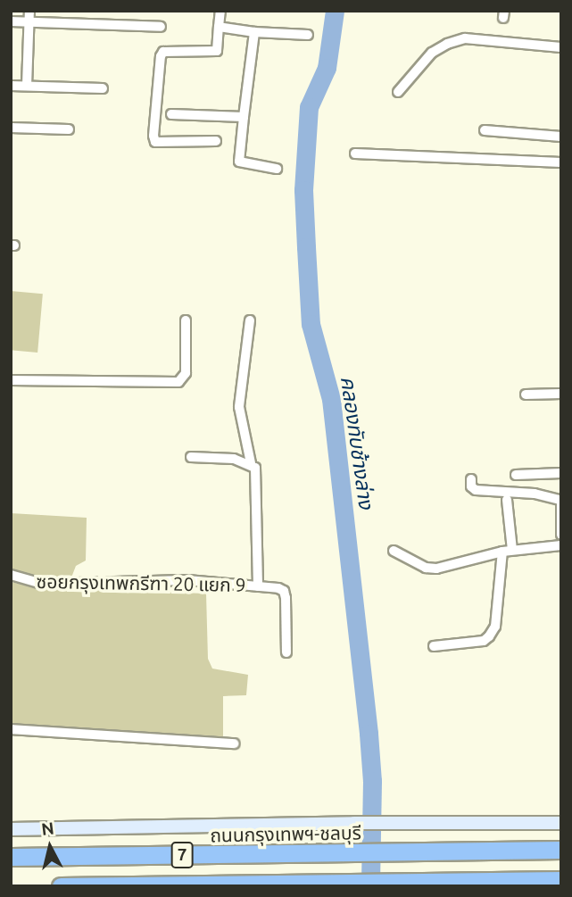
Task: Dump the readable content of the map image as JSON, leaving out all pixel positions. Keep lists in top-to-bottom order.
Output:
{
  "streets": {
    "highway": ["ถนนกรุงเทพฯ-ชลบุรี", "7"],
    "street": ["ซอยกรุงเทพกรีฑา 20 แยก 9"]
  },
  "water": ["คลองทับช้างล่าง"],
  "north": "top"
}
